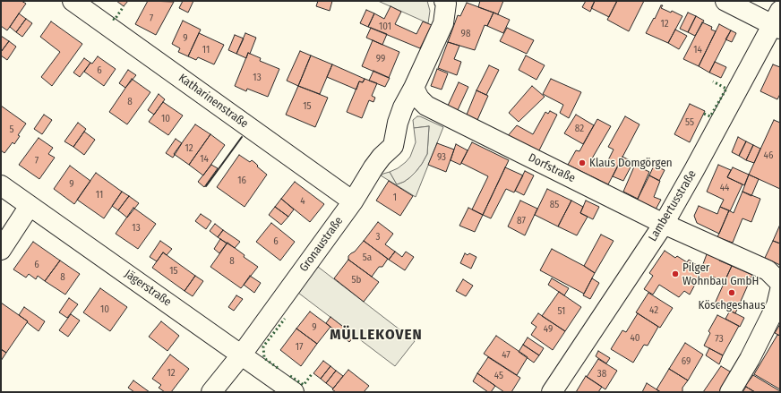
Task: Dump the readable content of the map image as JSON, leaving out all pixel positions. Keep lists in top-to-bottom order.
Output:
{
  "streets": {
    "street": [
      "Katharinenstraße",
      "Dorfstraße",
      "Lambertusstraße",
      "Gronaustraße",
      "Jägerstraße"
    ]
  },
  "crossings": [
    ["Katharinenstraße", "Gronaustraße"],
    ["Dorfstraße", "Lambertusstraße"],
    ["Dorfstraße", "Gronaustraße"],
    ["Gronaustraße", "Jägerstraße"]
  ],
  "districts": ["MÜLLEKOVEN"],
  "places": ["Klaus Domgörgen", "Pilger Wohnbau GmbH", "Köschgeshaus"],
  "house_numbers": [
    "7",
    "12",
    "101",
    "98",
    "9",
    "11",
    "14",
    "99",
    "6",
    "13",
    "8",
    "15",
    "10",
    "55",
    "82",
    "5",
    "12",
    "46",
    "93",
    "14",
    "7",
    "16",
    "9",
    "44",
    "11",
    "1",
    "4",
    "85",
    "87",
    "13",
    "3",
    "6",
    "5a",
    "8",
    "6",
    "15",
    "8",
    "5b",
    "10",
    "42",
    "51",
    "9",
    "49",
    "40",
    "73",
    "17",
    "47",
    "69",
    "12",
    "38",
    "45"
  ]
}
